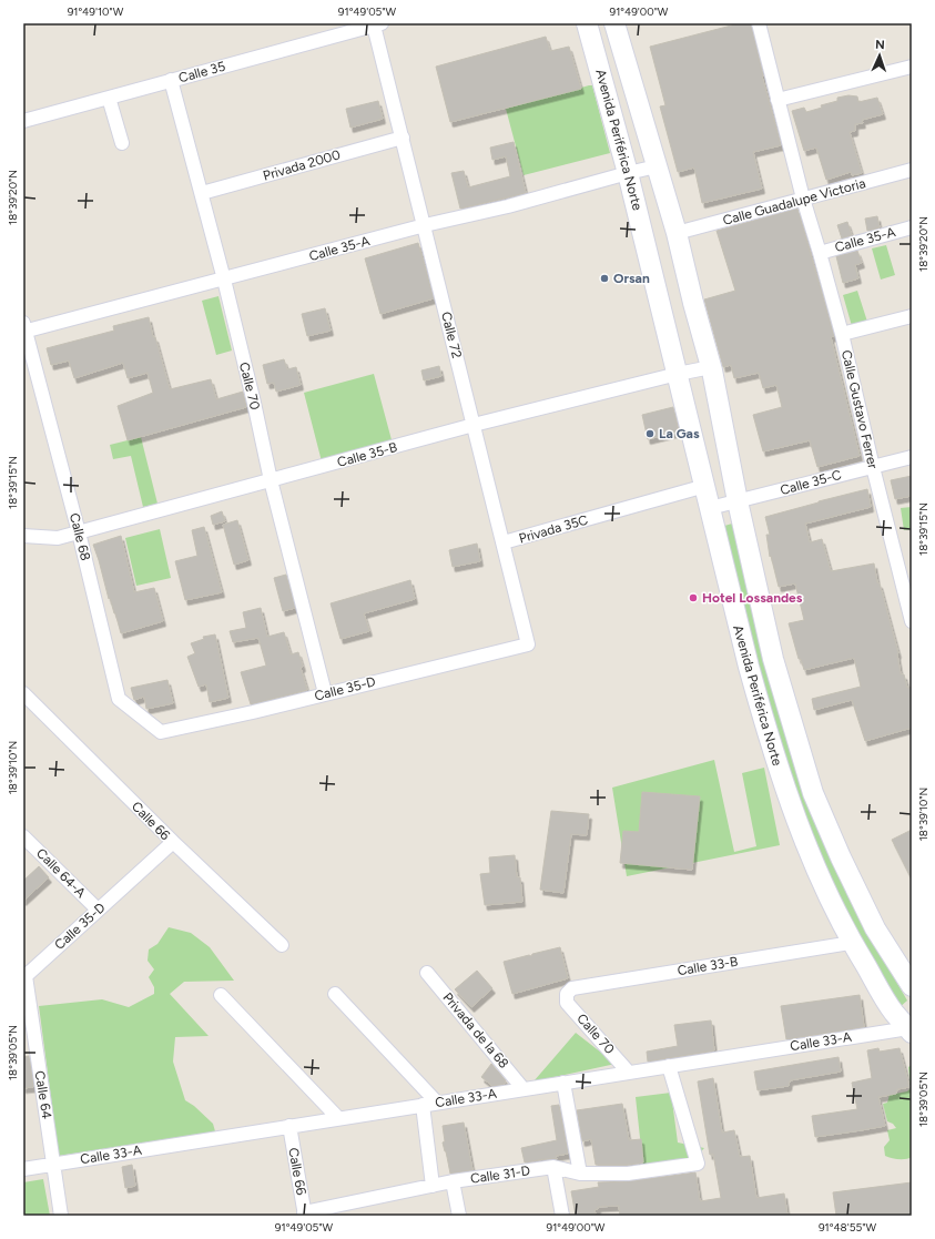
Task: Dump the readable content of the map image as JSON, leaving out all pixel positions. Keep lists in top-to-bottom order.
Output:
{
  "streets": {
    "main road": ["Avenida Periférica Norte"],
    "street": [
      "Calle 35",
      "Privada 2000",
      "Calle Guadalupe Victoria",
      "Calle 35-A",
      "Calle 72",
      "Calle 70",
      "Calle Gustavo Ferrer",
      "Calle 35-B",
      "Calle 35-C",
      "Privada 35C",
      "Calle 68",
      "Calle 35-D",
      "Calle 66",
      "Calle 64-A",
      "Calle 33-B",
      "Privada de la 68",
      "Calle 33-A",
      "Calle 64",
      "Calle 31-D"
    ]
  },
  "crossings": [
    ["Calle 35", "Calle 72"],
    ["Calle 35", "Calle 70"],
    ["Avenida Periférica Norte", "Calle Guadalupe Victoria"],
    ["Avenida Periférica Norte", "Calle 35-A"],
    ["Avenida Periférica Norte", "Calle 35-B"],
    ["Avenida Periférica Norte", "Calle 35-C"],
    ["Avenida Periférica Norte", "Privada 35C"],
    ["Avenida Periférica Norte", "Calle 33-B"],
    ["Avenida Periférica Norte", "Calle 33-A"],
    ["Privada 2000", "Calle 72"],
    ["Privada 2000", "Calle 70"],
    ["Calle Guadalupe Victoria", "Calle Gustavo Ferrer"],
    ["Calle 35-A", "Calle 72"],
    ["Calle 35-A", "Calle 70"],
    ["Calle 35-A", "Calle Gustavo Ferrer"],
    ["Calle 35-A", "Calle 68"],
    ["Calle 72", "Calle 35-B"],
    ["Calle 72", "Privada 35C"],
    ["Calle 72", "Calle 35-D"],
    ["Calle 70", "Calle 35-B"],
    ["Calle 70", "Calle 35-D"],
    ["Calle 70", "Calle 33-B"],
    ["Calle 70", "Calle 33-A"],
    ["Calle Gustavo Ferrer", "Calle 35-C"],
    ["Calle 35-B", "Calle 68"],
    ["Calle 68", "Calle 35-D"],
    ["Calle 35-D", "Calle 66"],
    ["Calle 35-D", "Calle 64-A"],
    ["Calle 35-D", "Calle 64"],
    ["Calle 66", "Calle 33-A"],
    ["Calle 66", "Calle 31-D"],
    ["Privada de la 68", "Calle 33-A"],
    ["Calle 33-A", "Calle 64"],
    ["Calle 33-A", "Calle 31-D"]
  ],
  "places": ["Orsan", "La Gas", "Hotel Lossandes"],
  "north": "top",
  "coordinates": [
    "91°49'10\"W",
    "91°49'05\"W",
    "91°49'00\"W",
    "18°39'20\"N",
    "18°39'15\"N",
    "18°39'10\"N",
    "18°39'05\"N",
    "91°48'55\"W"
  ]
}
